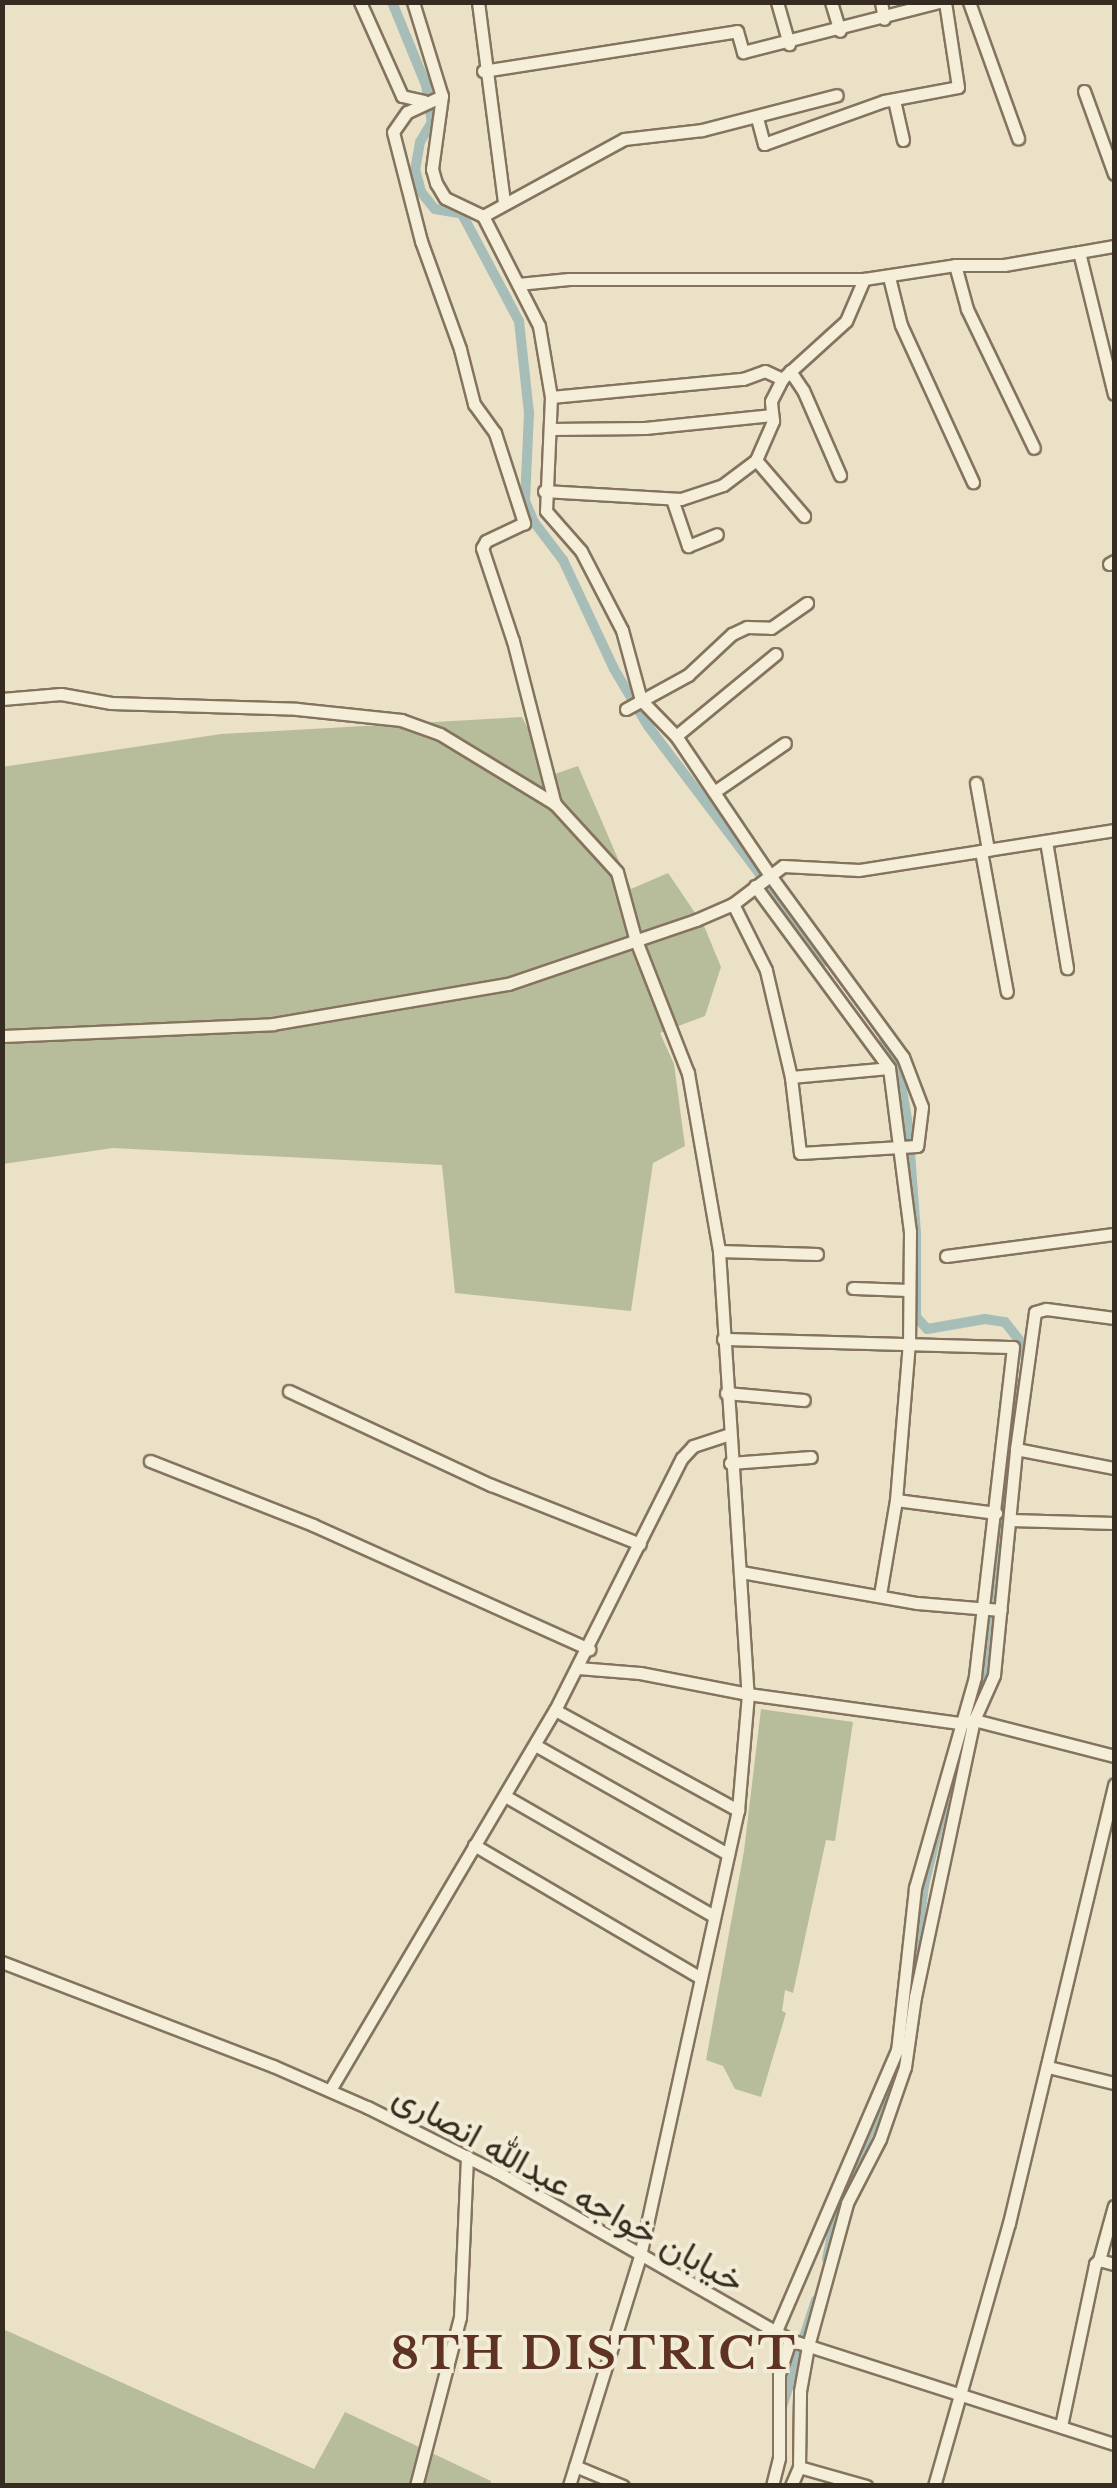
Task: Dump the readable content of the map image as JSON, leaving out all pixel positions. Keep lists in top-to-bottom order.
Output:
{
  "streets": {
    "street": ["خیابان خواجه عبدالله انصاری"]
  },
  "districts": ["8TH DISTRICT"]
}
